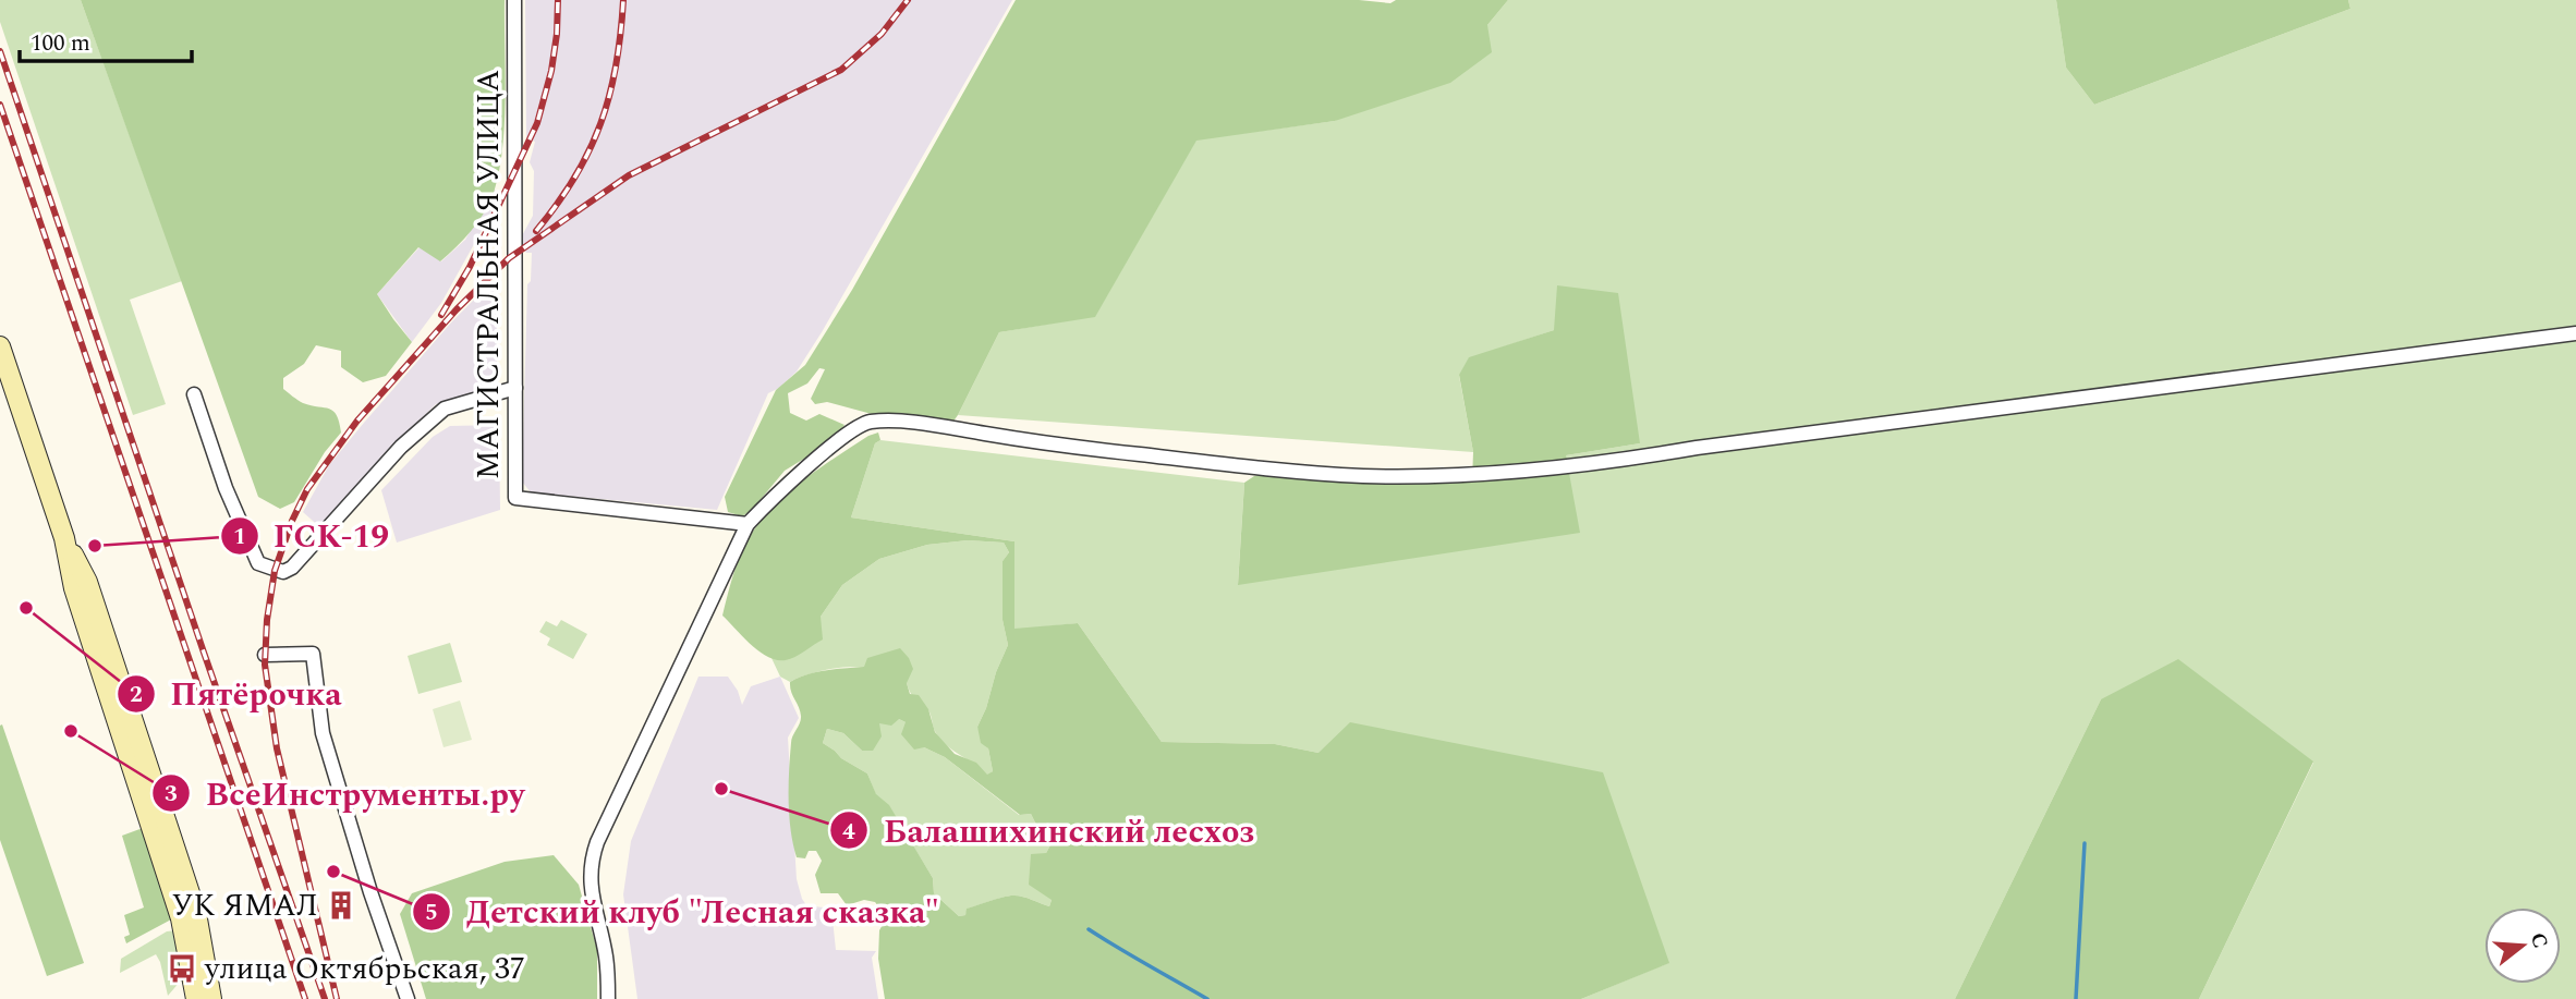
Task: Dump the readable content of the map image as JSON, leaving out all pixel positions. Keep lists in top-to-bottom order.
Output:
{
  "streets": {
    "street": ["МАГИСТРАЛЬНАЯ УЛИЦА"]
  },
  "places": {
    "other": [
      "ГСК-19",
      "Пятёрочка",
      "ВсеИнструменты.ру",
      "Балашихинский лесхоз",
      "Детский клуб \"Лесная сказка\""
    ],
    "building": ["УК ЯМАЛ"],
    "bus stop": ["улица Октябрьская, 37"]
  },
  "scale_bar": "100 m",
  "north": "right"
}
